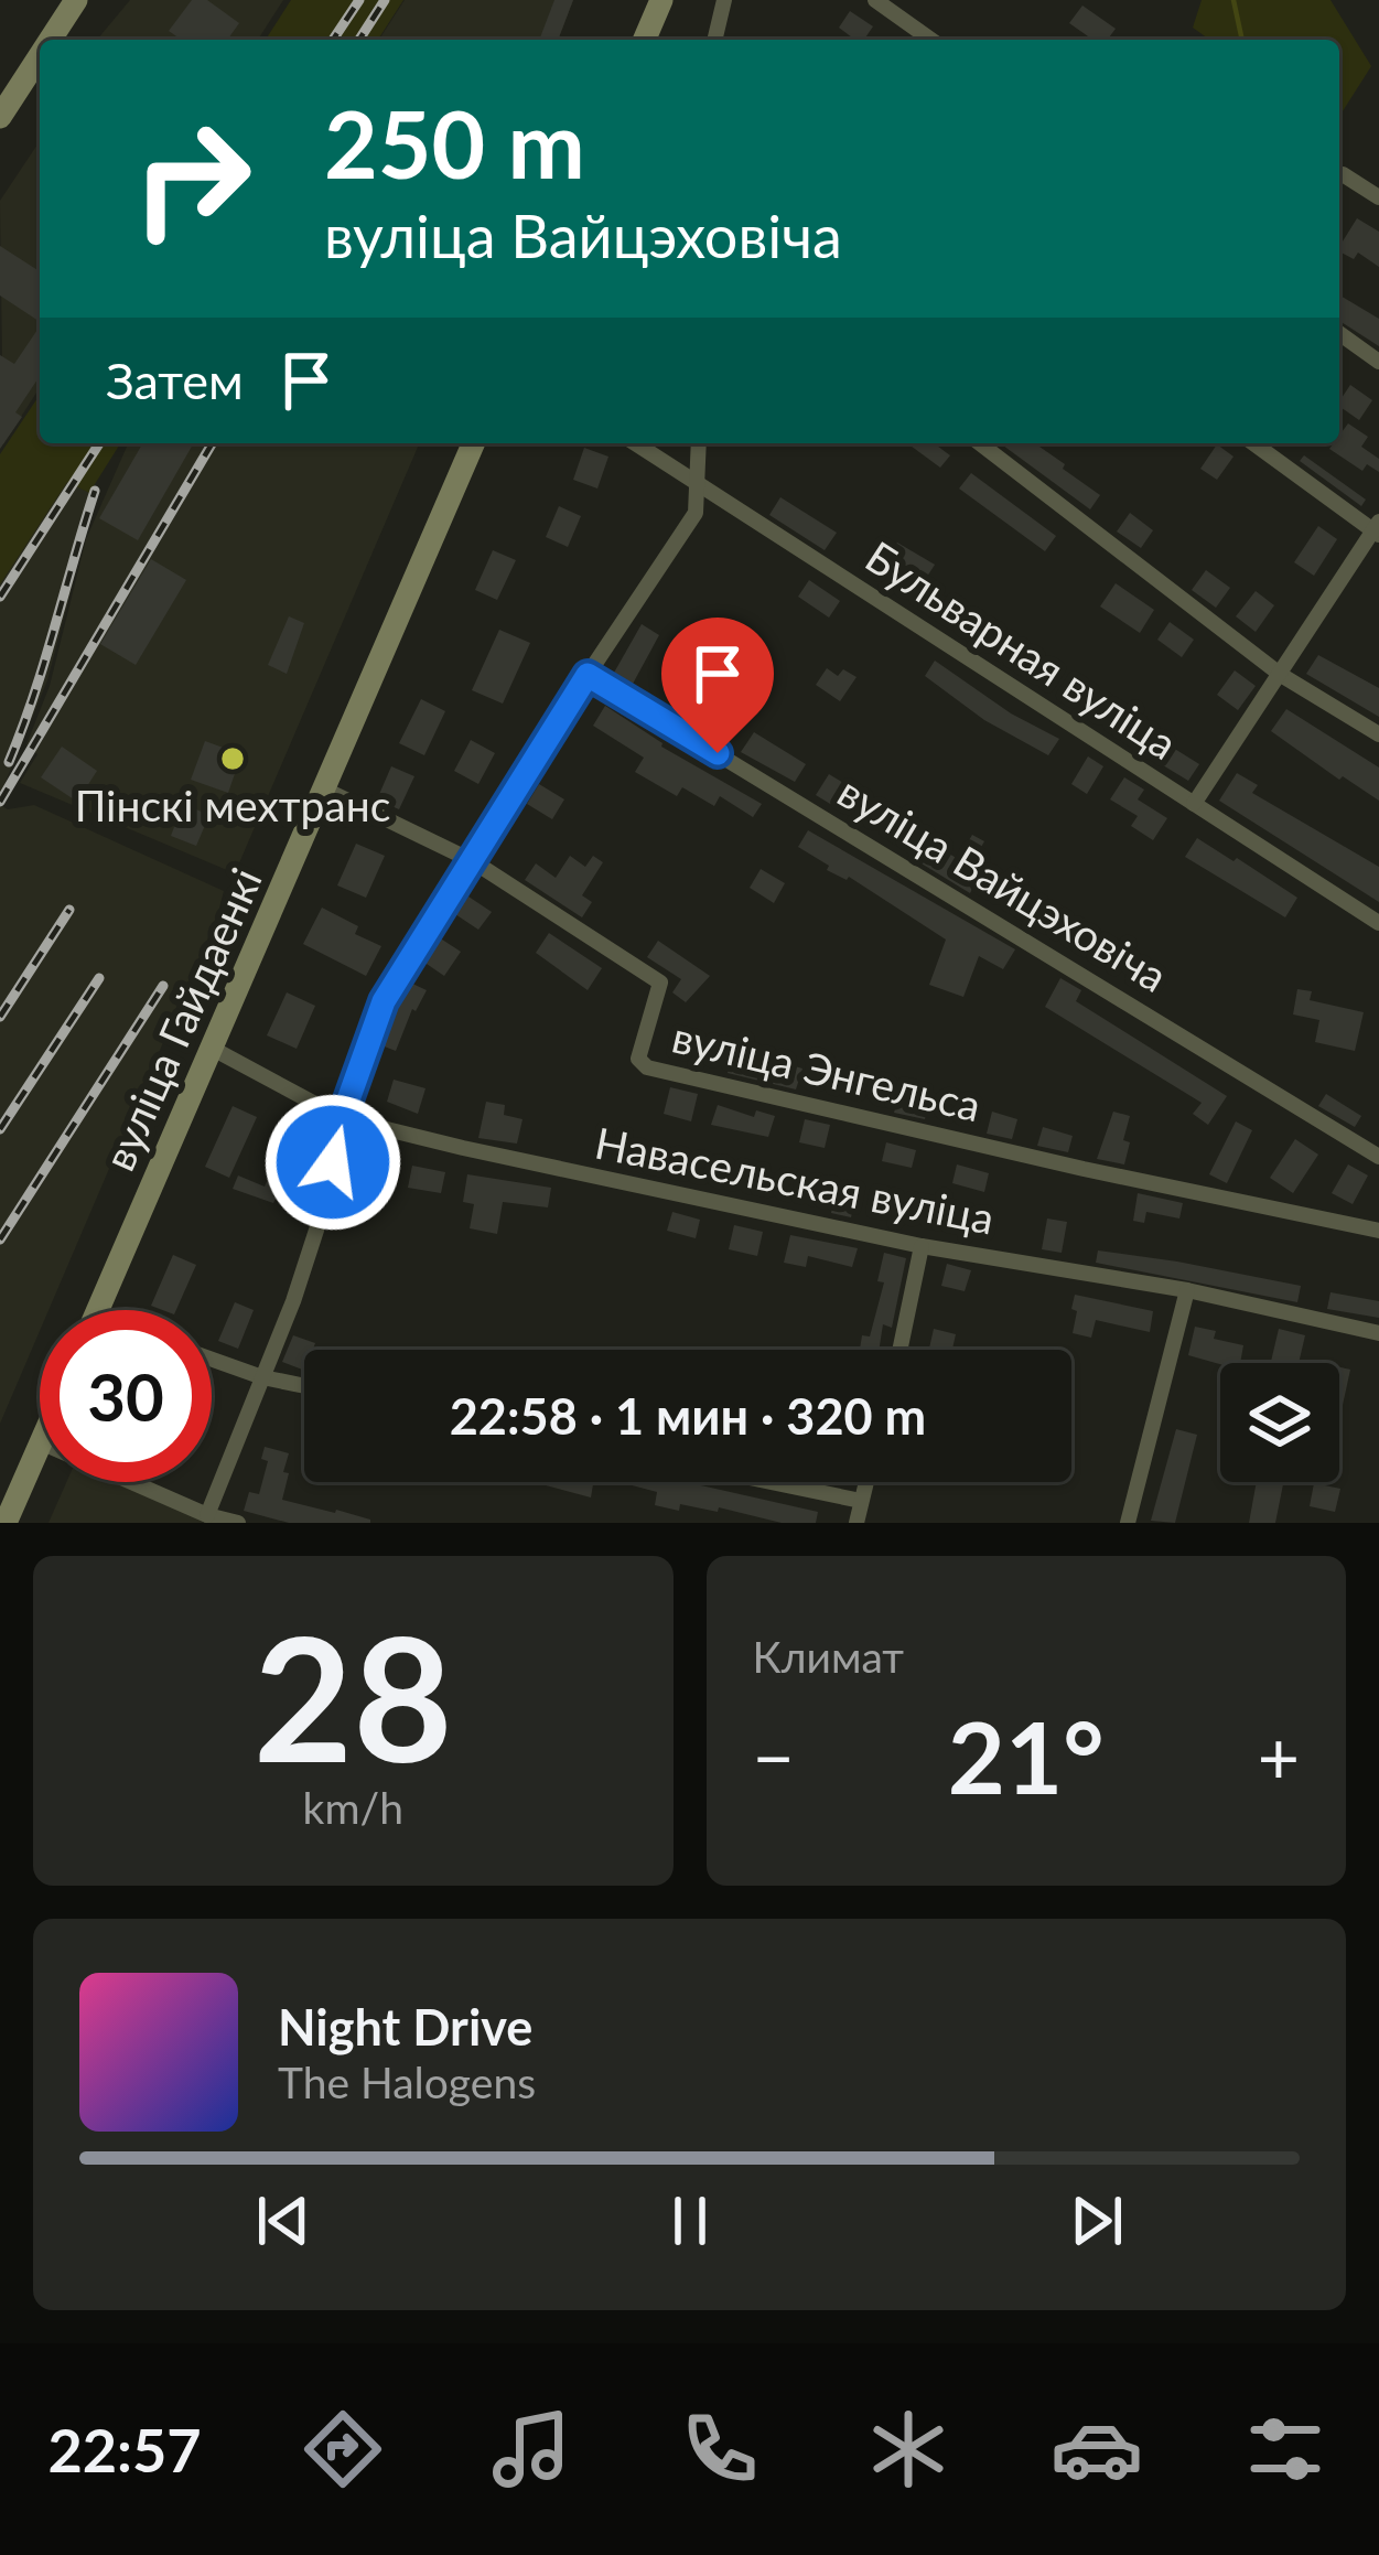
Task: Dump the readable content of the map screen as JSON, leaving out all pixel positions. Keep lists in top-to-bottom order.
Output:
{
  "streets": {
    "street": [
      "Бульварная вуліца",
      "вуліца Вайцэховіча",
      "вуліца Гайдаенкі",
      "вуліца Энгельса",
      "Навасельская вуліца"
    ]
  },
  "crossings": [
    ["вуліца Гайдаенкі", "вуліца Энгельса"],
    ["вуліца Гайдаенкі", "Навасельская вуліца"]
  ],
  "places": ["Пінскі мехтранс"],
  "page": {
    "turn": ["250 m", "вуліца Вайцэховіча"],
    "then": "Затем",
    "limit": "30",
    "trip": "22:58 · 1 мин · 320 m",
    "tile": [
      ["28", "km/h"],
      "Климат"
    ],
    "heat": ["−", "21°", "+"],
    "song": ["Night Drive", "The Halogens"],
    "tabs": "22:57"
  }
}
